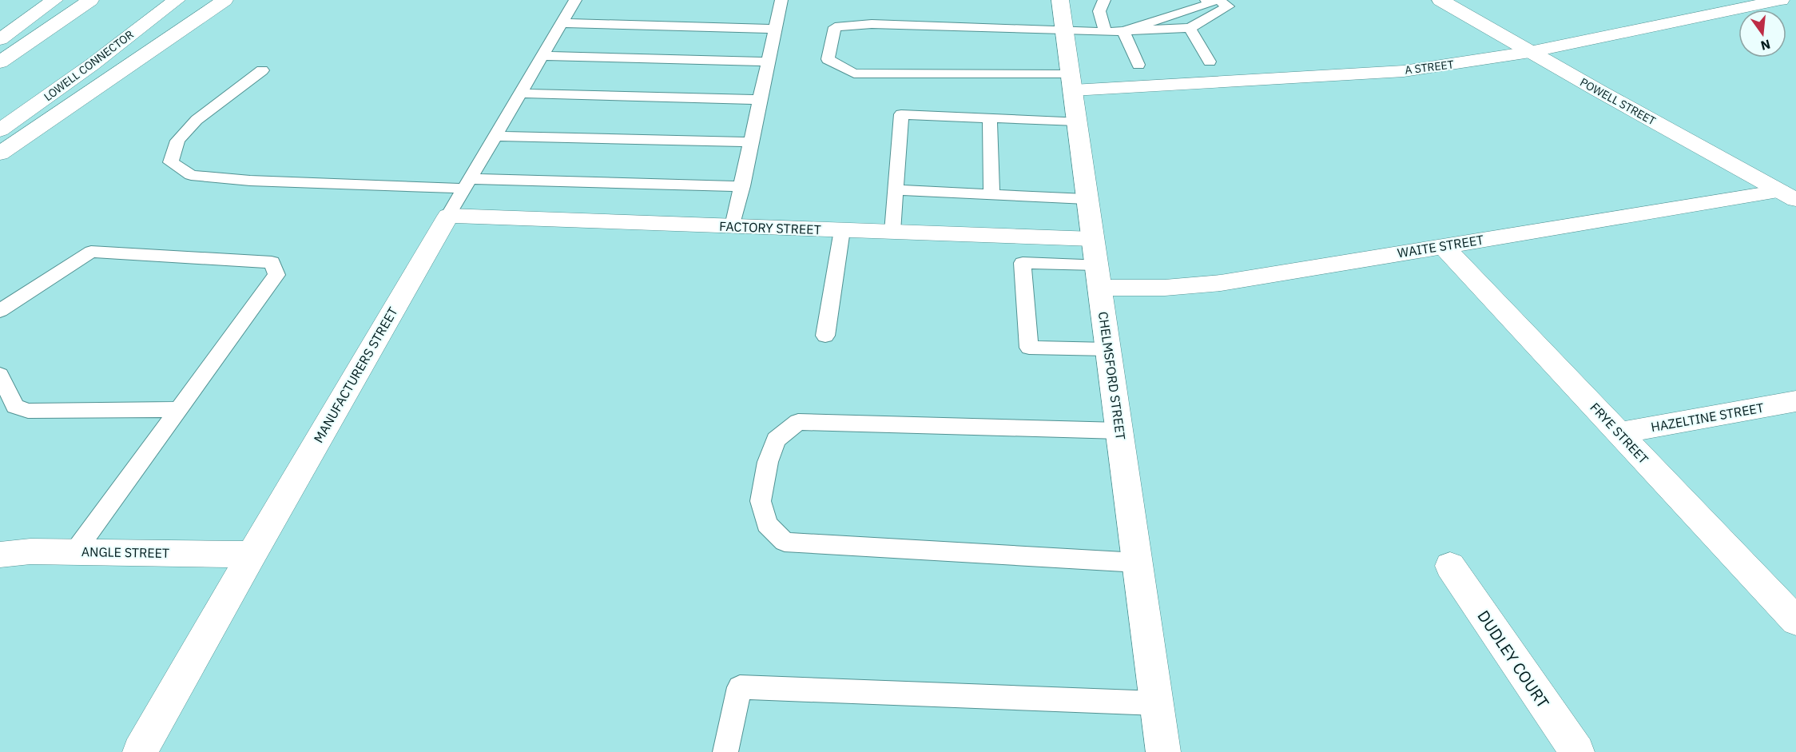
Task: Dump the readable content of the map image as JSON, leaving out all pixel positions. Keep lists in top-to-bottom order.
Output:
{
  "streets": {
    "main road": [
      "LOWELL CONNECTOR",
      "A STREET",
      "POWELL STREET",
      "FACTORY STREET",
      "WAITE STREET",
      "MANUFACTURERS STREET",
      "CHELMSFORD STREET",
      "HAZELTINE STREET",
      "FRYE STREET",
      "ANGLE STREET",
      "DUDLEY COURT"
    ]
  },
  "crossings": [
    ["A STREET", "POWELL STREET"],
    ["A STREET", "CHELMSFORD STREET"],
    ["POWELL STREET", "WAITE STREET"],
    ["FACTORY STREET", "MANUFACTURERS STREET"],
    ["FACTORY STREET", "CHELMSFORD STREET"],
    ["WAITE STREET", "CHELMSFORD STREET"],
    ["WAITE STREET", "FRYE STREET"],
    ["MANUFACTURERS STREET", "ANGLE STREET"],
    ["HAZELTINE STREET", "FRYE STREET"]
  ],
  "north": "bottom"
}
